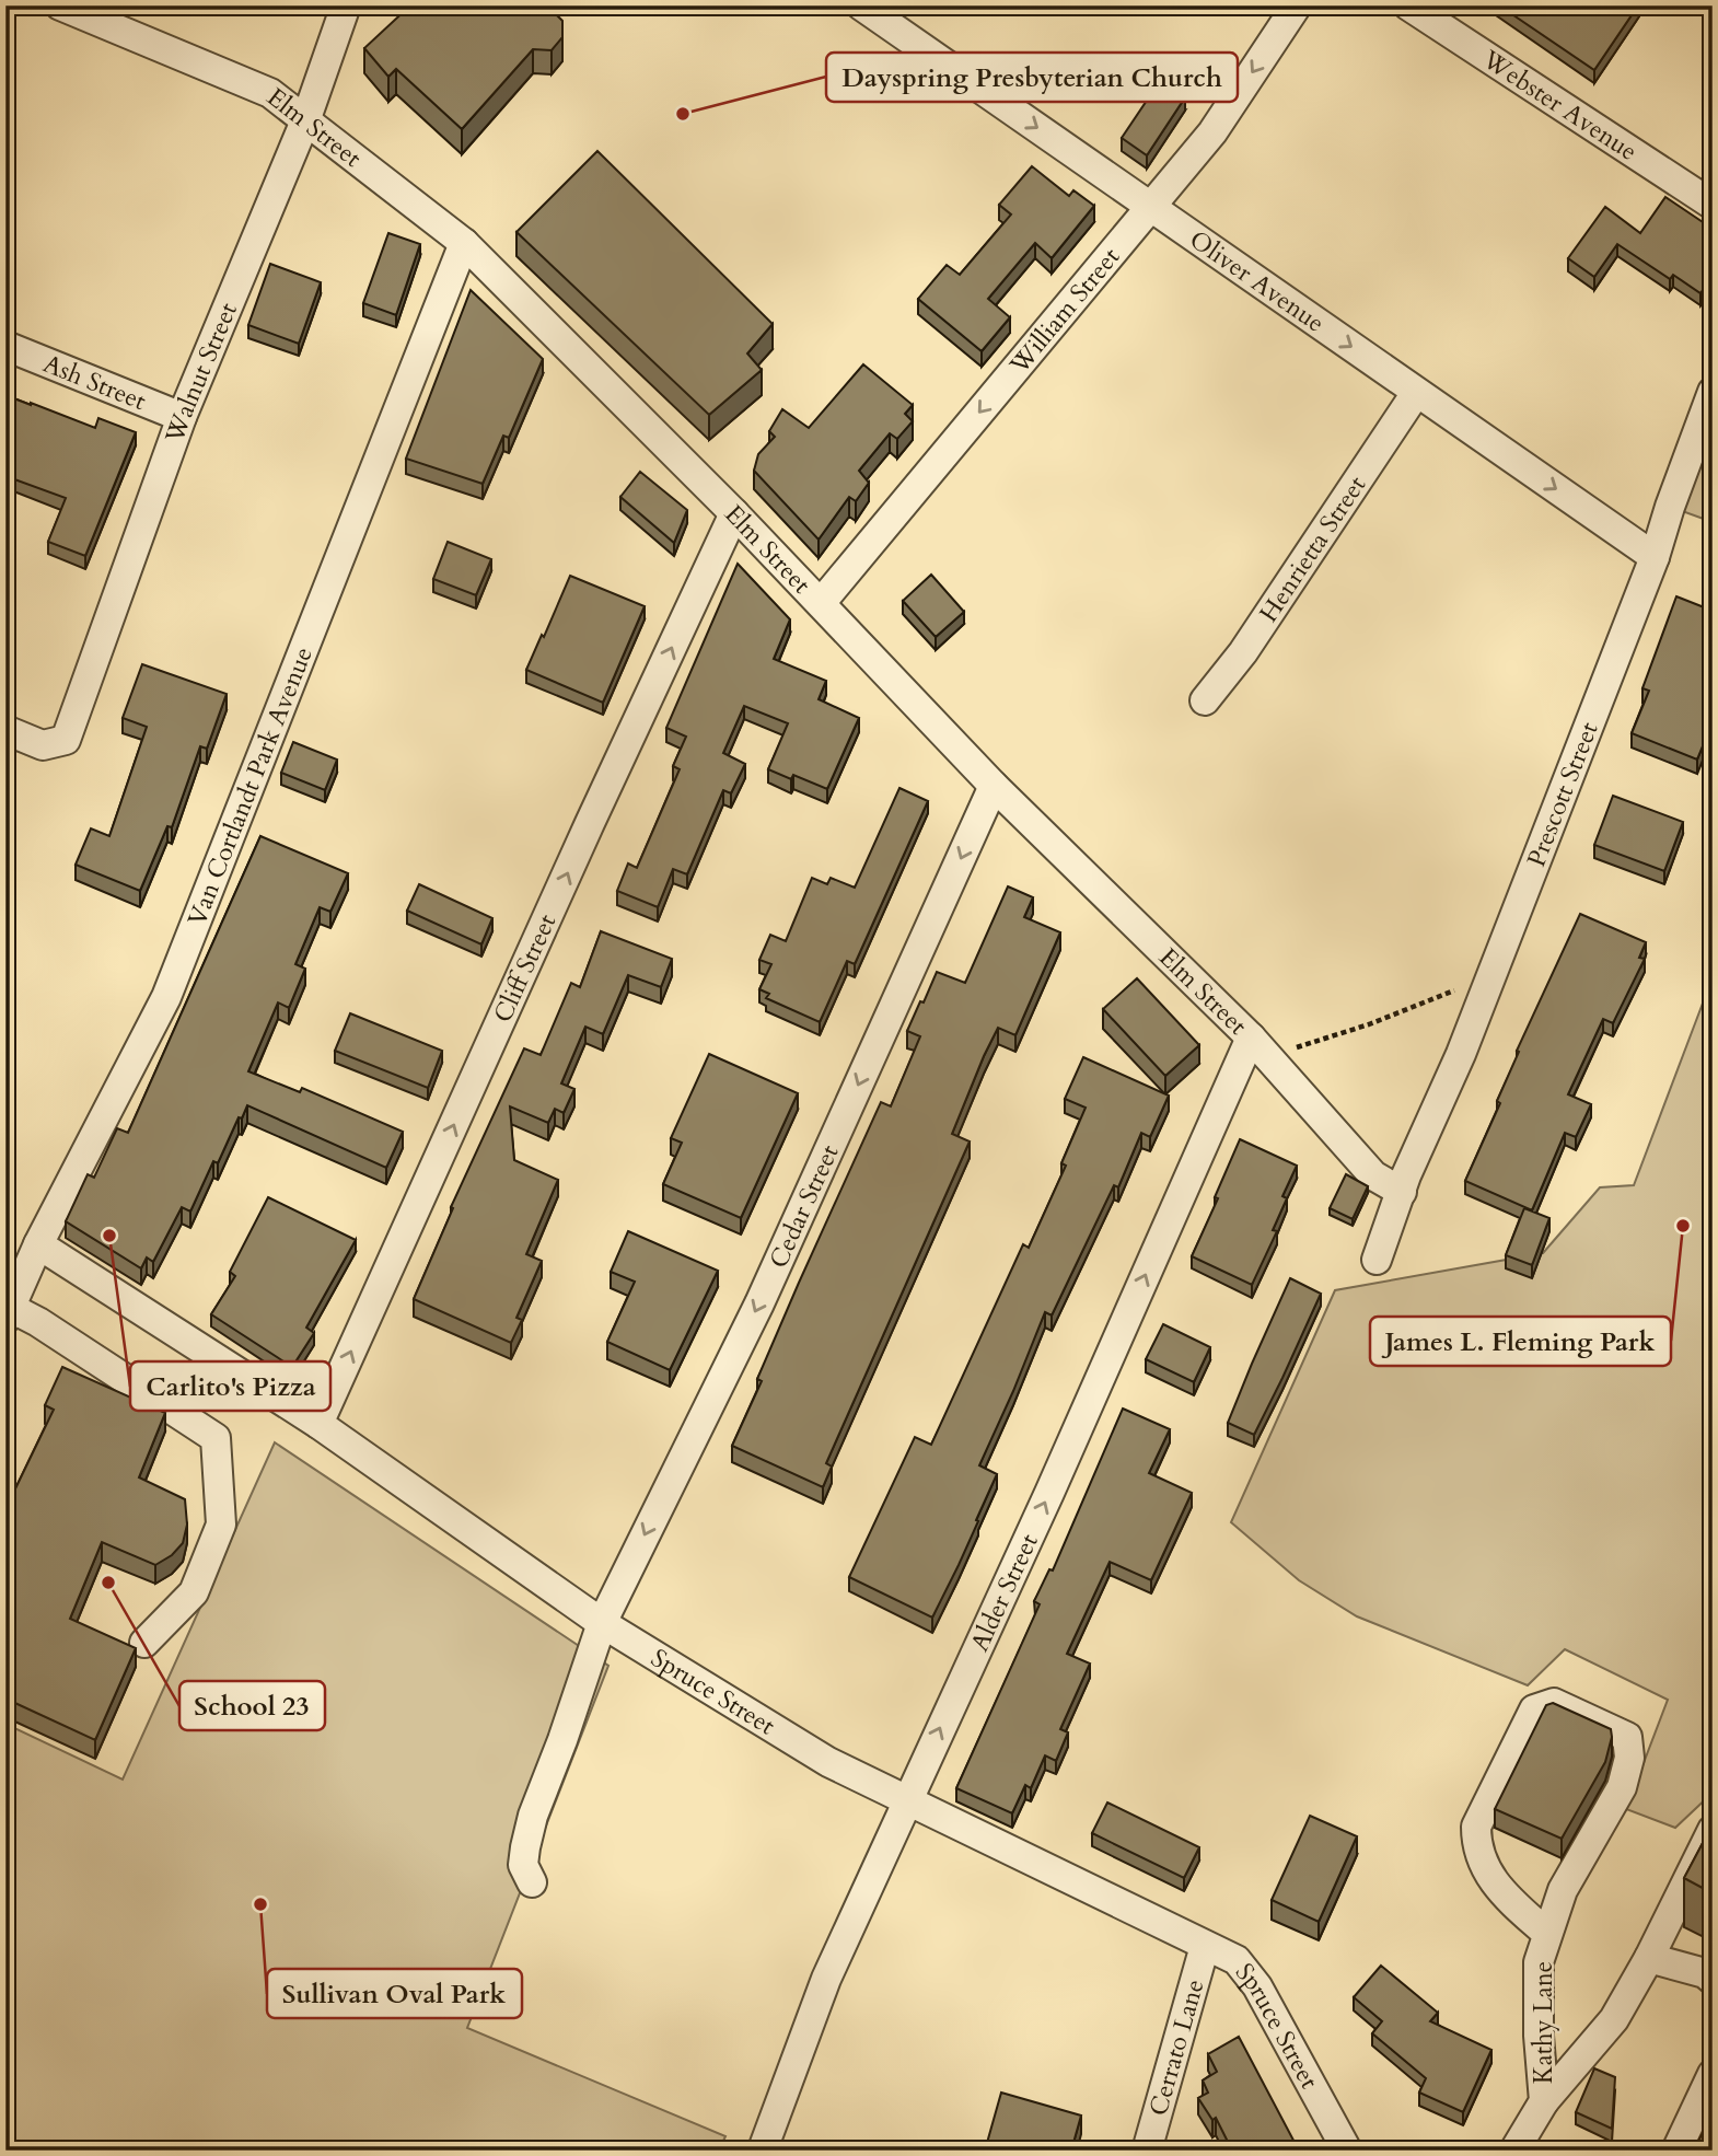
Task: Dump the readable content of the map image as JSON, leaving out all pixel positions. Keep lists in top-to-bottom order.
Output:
{
  "streets": {
    "street": [
      "Webster Avenue",
      "Elm Street",
      "Oliver Avenue",
      "William Street",
      "Walnut Street",
      "Ash Street",
      "Henrietta Street",
      "Van Cortlandt Park Avenue",
      "Prescott Street",
      "Cliff Street",
      "Cedar Street",
      "Alder Street",
      "Spruce Street",
      "Kathy Lane",
      "Cerrato Lane"
    ]
  },
  "crossings": [
    ["Elm Street", "William Street"],
    ["Elm Street", "Walnut Street"],
    ["Elm Street", "Van Cortlandt Park Avenue"],
    ["Elm Street", "Prescott Street"],
    ["Elm Street", "Cliff Street"],
    ["Elm Street", "Cedar Street"],
    ["Elm Street", "Alder Street"],
    ["Oliver Avenue", "William Street"],
    ["Oliver Avenue", "Henrietta Street"],
    ["Oliver Avenue", "Prescott Street"],
    ["Walnut Street", "Ash Street"],
    ["Van Cortlandt Park Avenue", "Spruce Street"],
    ["Cliff Street", "Spruce Street"],
    ["Cedar Street", "Spruce Street"],
    ["Alder Street", "Spruce Street"],
    ["Spruce Street", "Cerrato Lane"]
  ],
  "one_way": [
    "Oliver Avenue",
    "William Street",
    "Cliff Street",
    "Cedar Street",
    "Alder Street"
  ],
  "places": [
    "Dayspring Presbyterian Church",
    "James L. Fleming Park",
    "Carlito's Pizza",
    "School 23",
    "Sullivan Oval Park"
  ]
}
